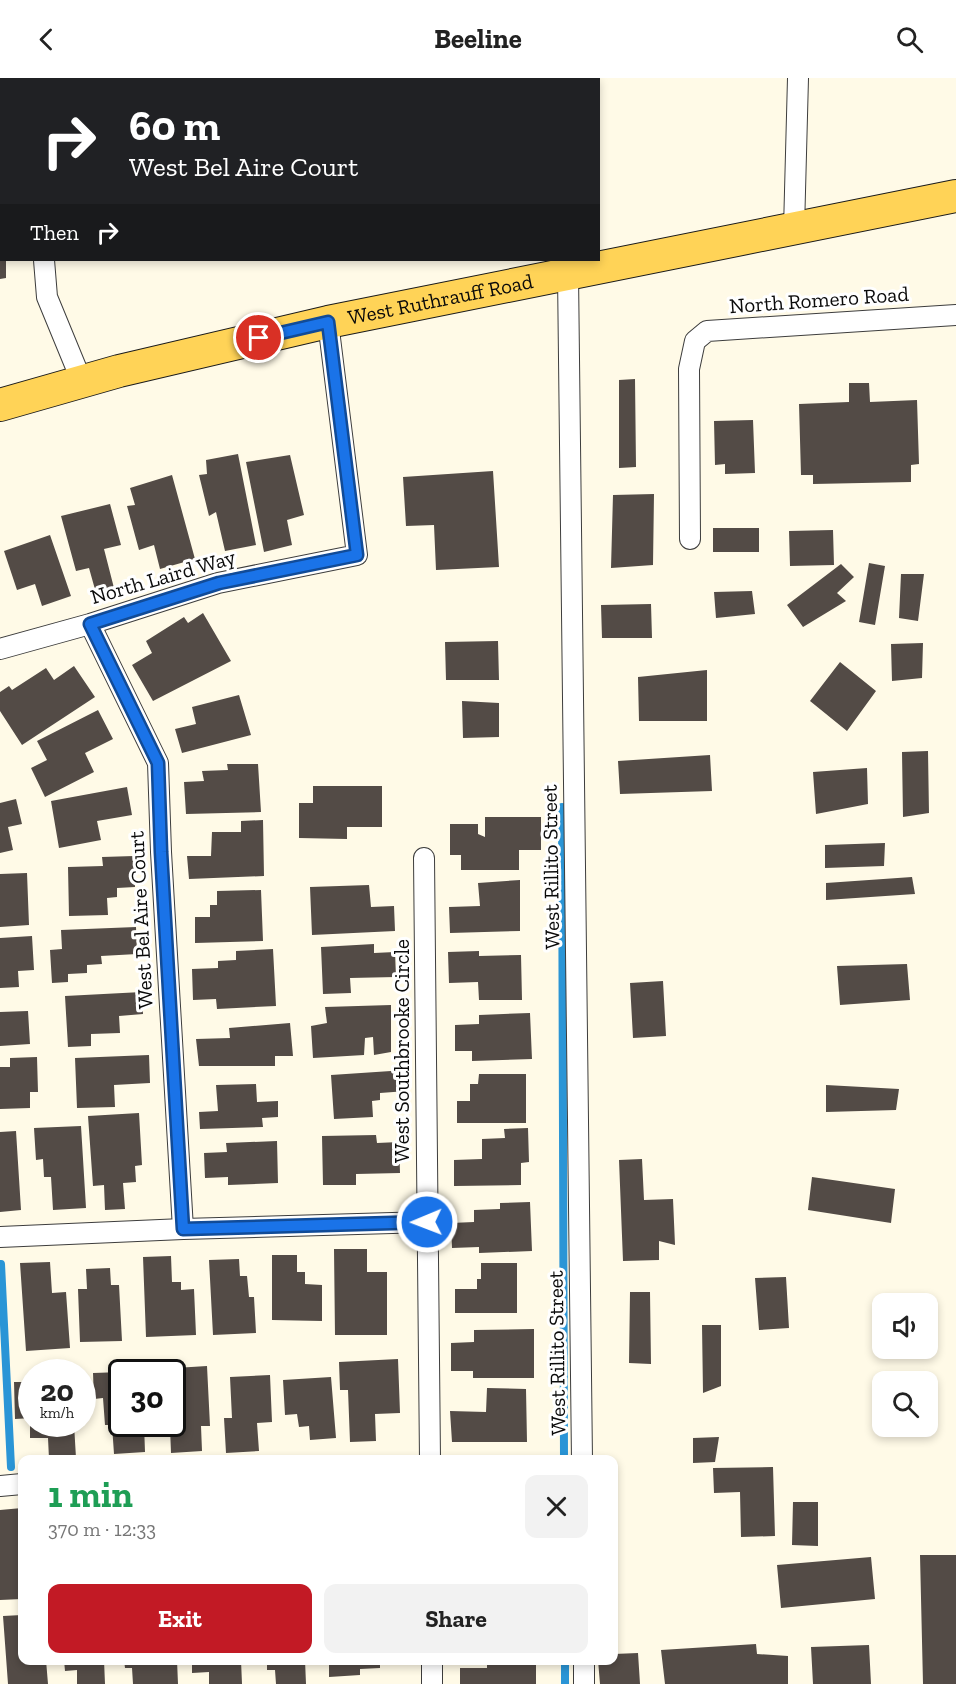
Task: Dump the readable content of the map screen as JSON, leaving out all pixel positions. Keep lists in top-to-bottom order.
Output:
{
  "streets": {
    "main road": ["West Ruthrauff Road"],
    "street": [
      "North Romero Road",
      "North Laird Way",
      "West Rillito Street",
      "West Bel Aire Court",
      "West Southbrooke Circle"
    ]
  },
  "crossings": [
    ["West Ruthrauff Road", "North Laird Way"],
    ["West Ruthrauff Road", "West Rillito Street"],
    ["North Laird Way", "West Bel Aire Court"]
  ],
  "page": {
    "header": "Beeline",
    "turn": ["60 m", "West Bel Aire Court"],
    "then": "Then",
    "speed": "20 km/h",
    "limit": "30",
    "heading": ["1 min", "370 m · 12:33"],
    "buttons": ["Exit", "Share"]
  }
}
